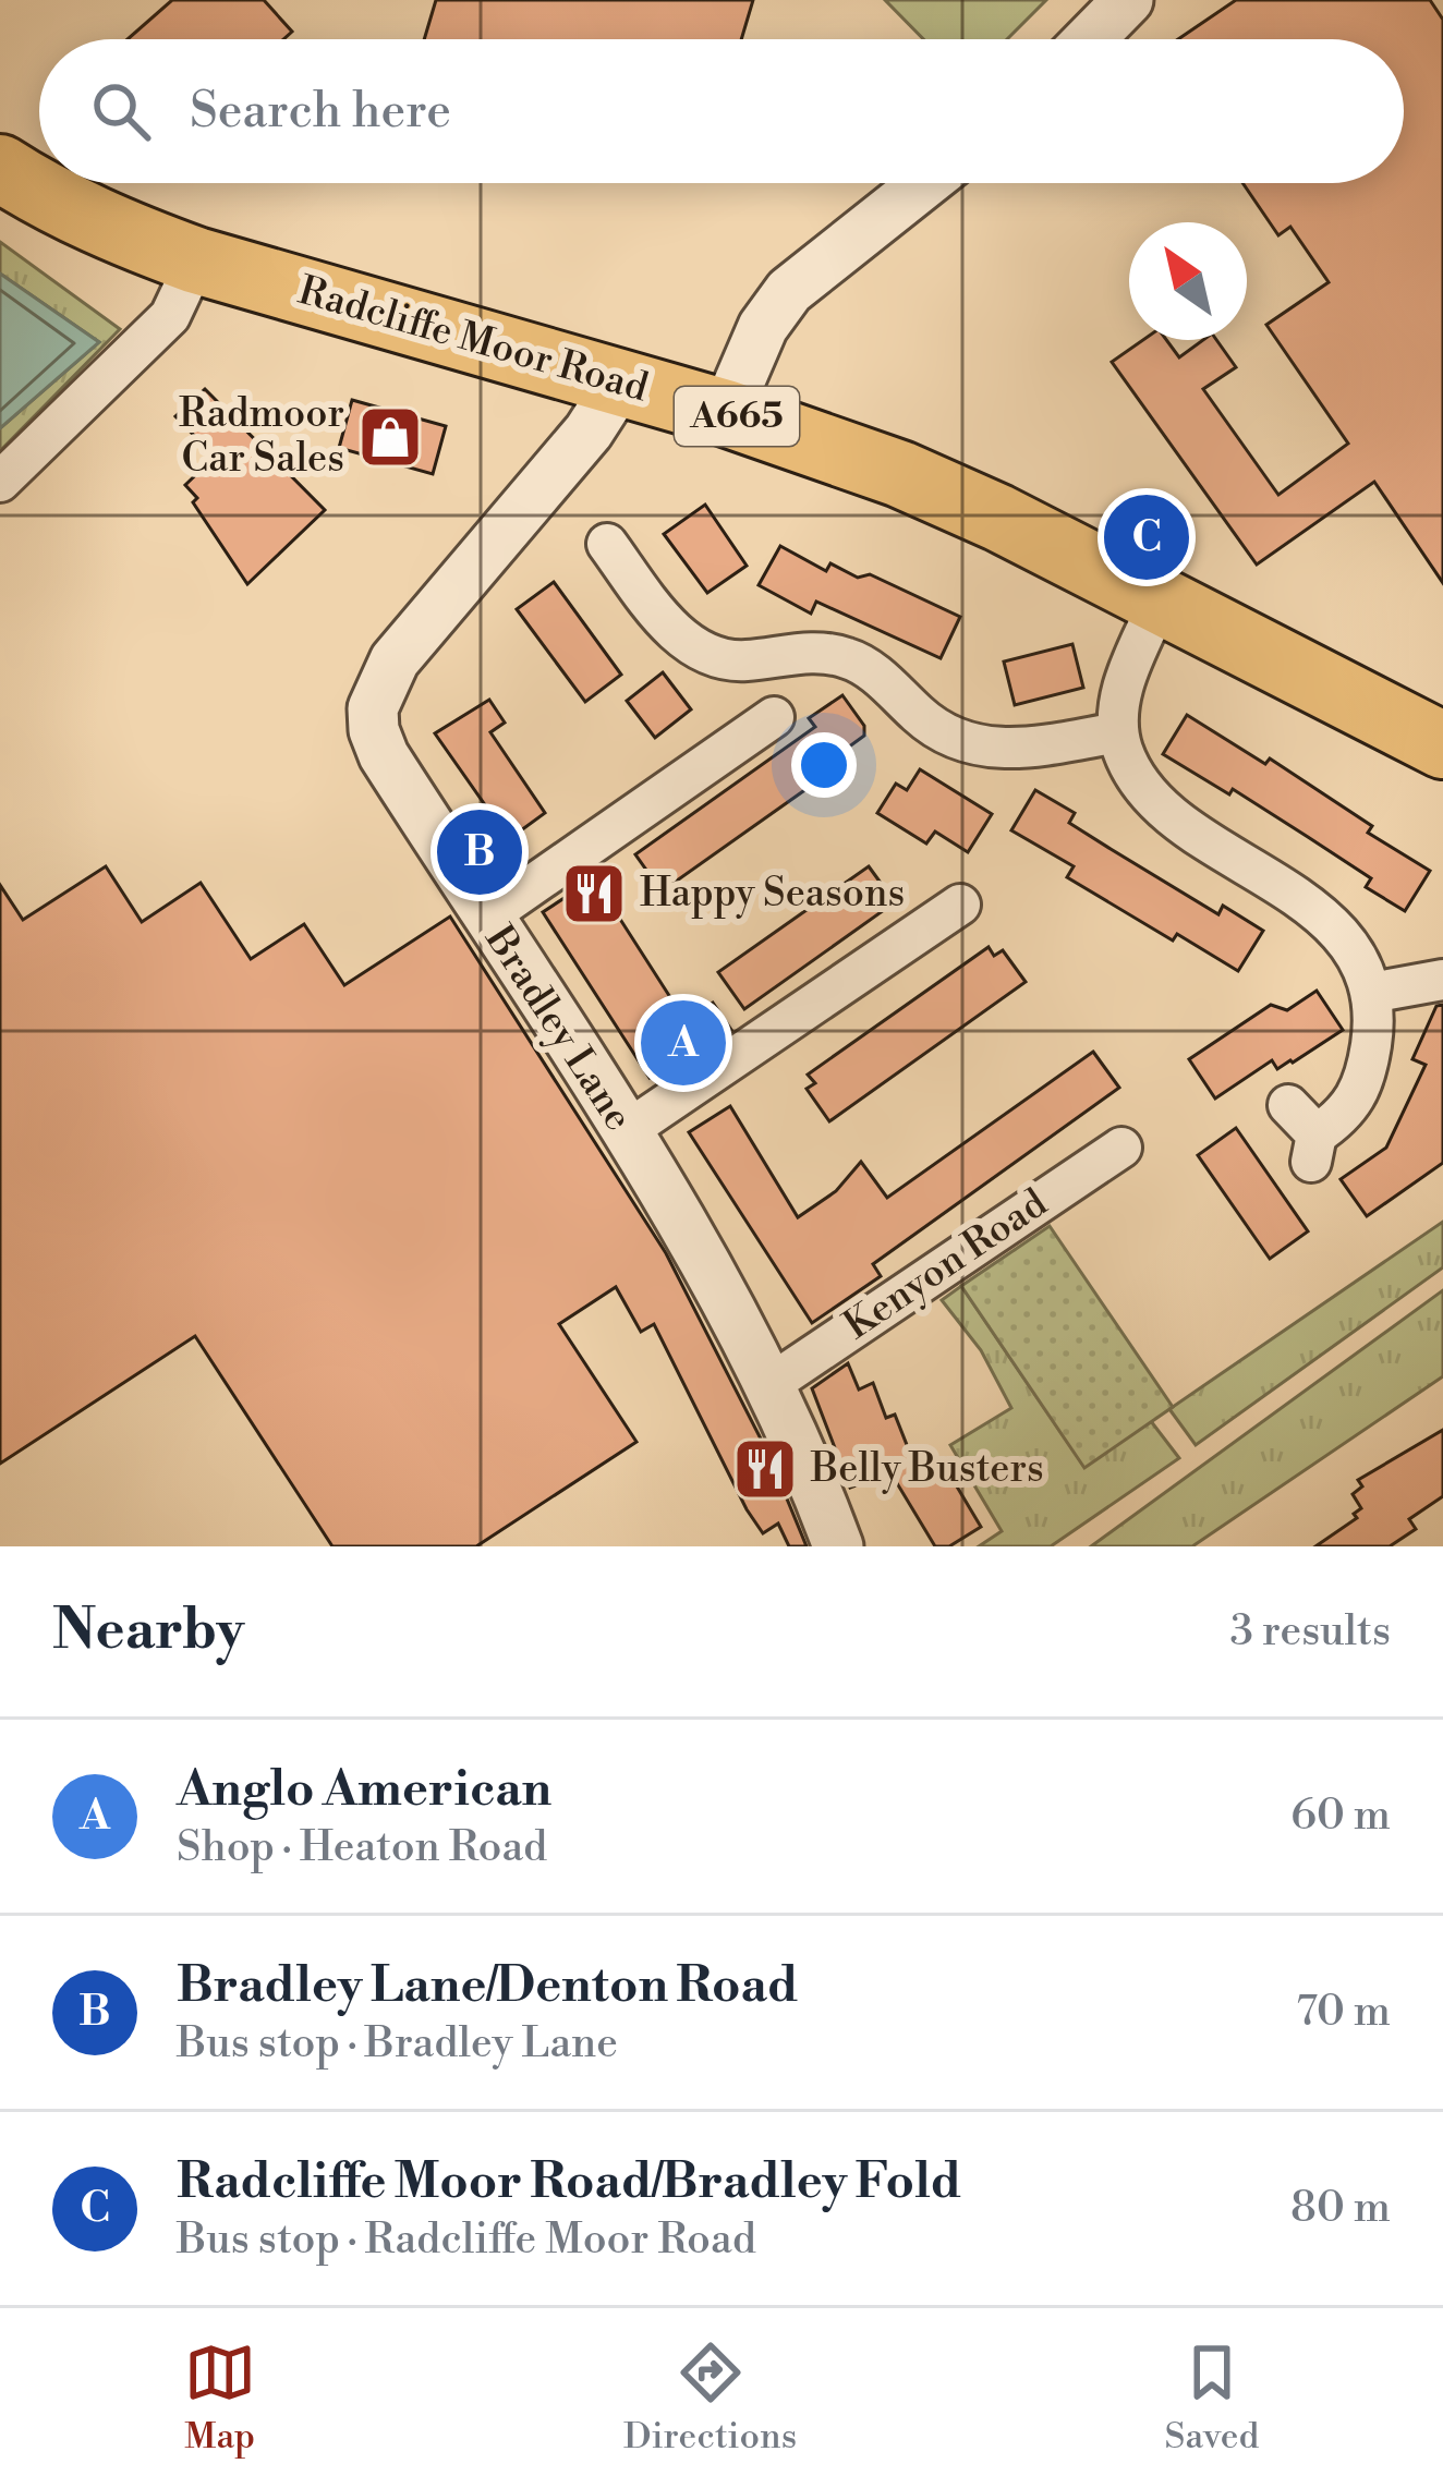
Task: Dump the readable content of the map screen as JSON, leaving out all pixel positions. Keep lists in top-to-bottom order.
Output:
{
  "streets": {
    "main road": ["Radcliffe Moor Road", "A665"],
    "street": ["Bradley Lane", "Kenyon Road"]
  },
  "crossings": [
    ["Radcliffe Moor Road", "Bradley Lane"],
    ["Bradley Lane", "Kenyon Road"]
  ],
  "places": {
    "shop": ["Radmoor Car Sales"],
    "restaurant": ["Happy Seasons", "Belly Busters"]
  },
  "north": "top left",
  "page": {
    "search": "Search here",
    "pins": ["C", "B", "A"],
    "heading": ["Nearby", "3 results"],
    "list": [
      {
        "mark": "A",
        "name": "Anglo American",
        "note": "Shop · Heaton Road",
        "value": "60 m"
      },
      {
        "mark": "B",
        "name": "Bradley Lane/Denton Road",
        "note": "Bus stop · Bradley Lane",
        "value": "70 m"
      },
      {
        "mark": "C",
        "name": "Radcliffe Moor Road/Bradley Fold",
        "note": "Bus stop · Radcliffe Moor Road",
        "value": "80 m"
      }
    ],
    "nav": ["Map", "Directions", "Saved"]
  }
}
